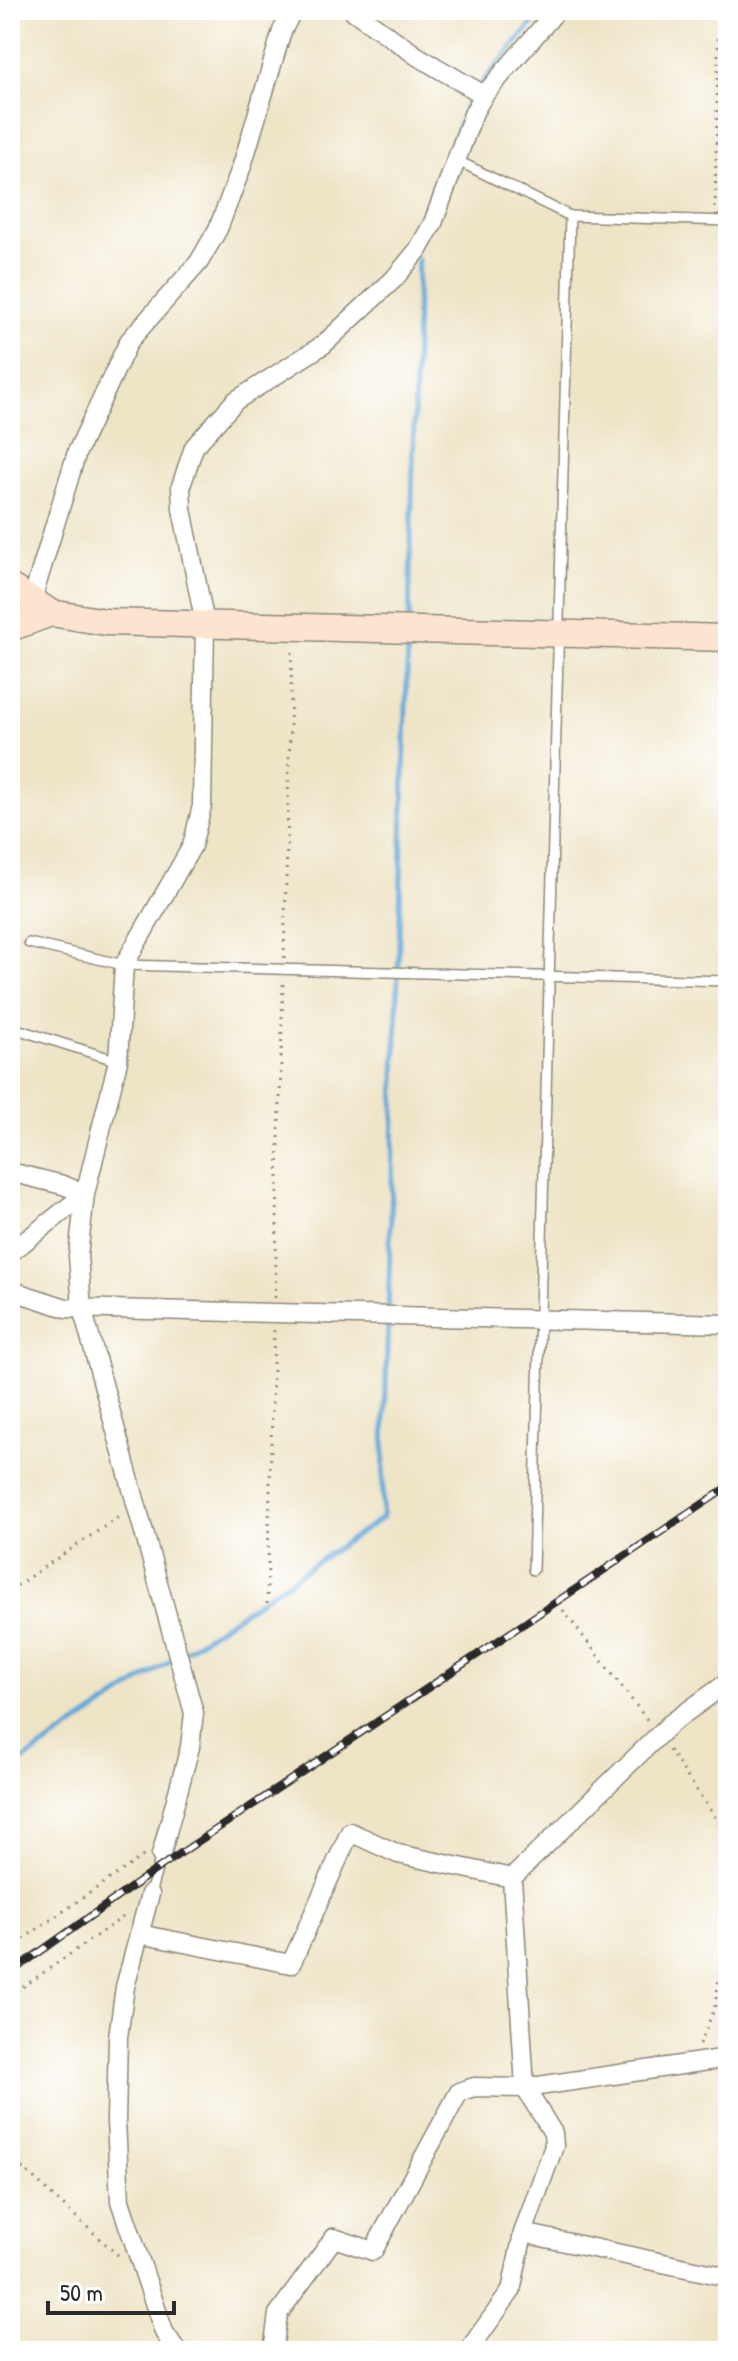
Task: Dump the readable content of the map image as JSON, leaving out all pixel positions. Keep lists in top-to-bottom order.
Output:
{
  "scale_bar": "50 m"
}
